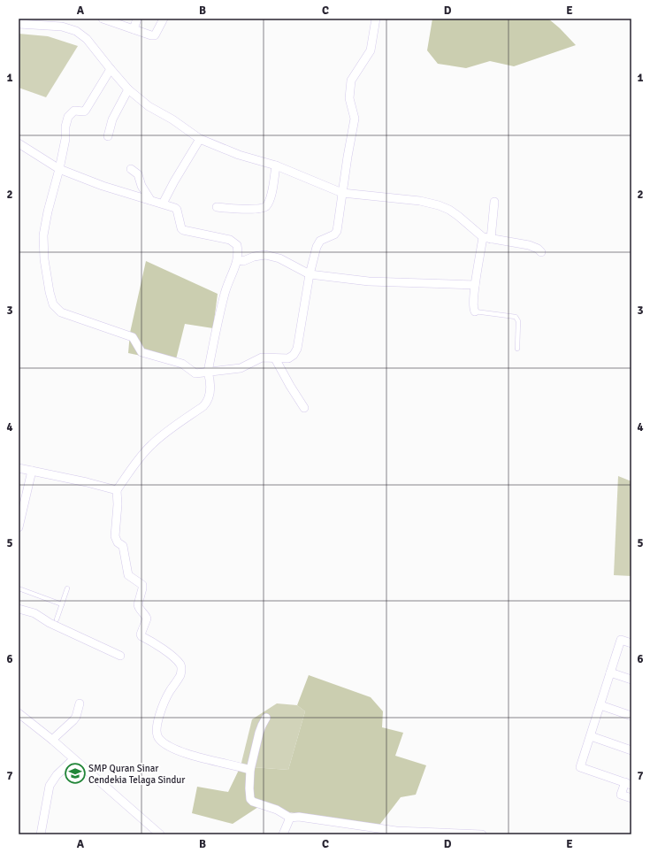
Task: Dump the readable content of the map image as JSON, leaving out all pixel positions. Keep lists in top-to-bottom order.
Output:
{
  "places": {
    "school or university": ["SMP Quran Sinar Cendekia Telaga Sindur"]
  },
  "grid": {
    "columns": [
      "A",
      "B",
      "C",
      "D",
      "E"
    ],
    "rows": [
      "1",
      "2",
      "3",
      "4",
      "5",
      "6",
      "7"
    ]
  }
}
